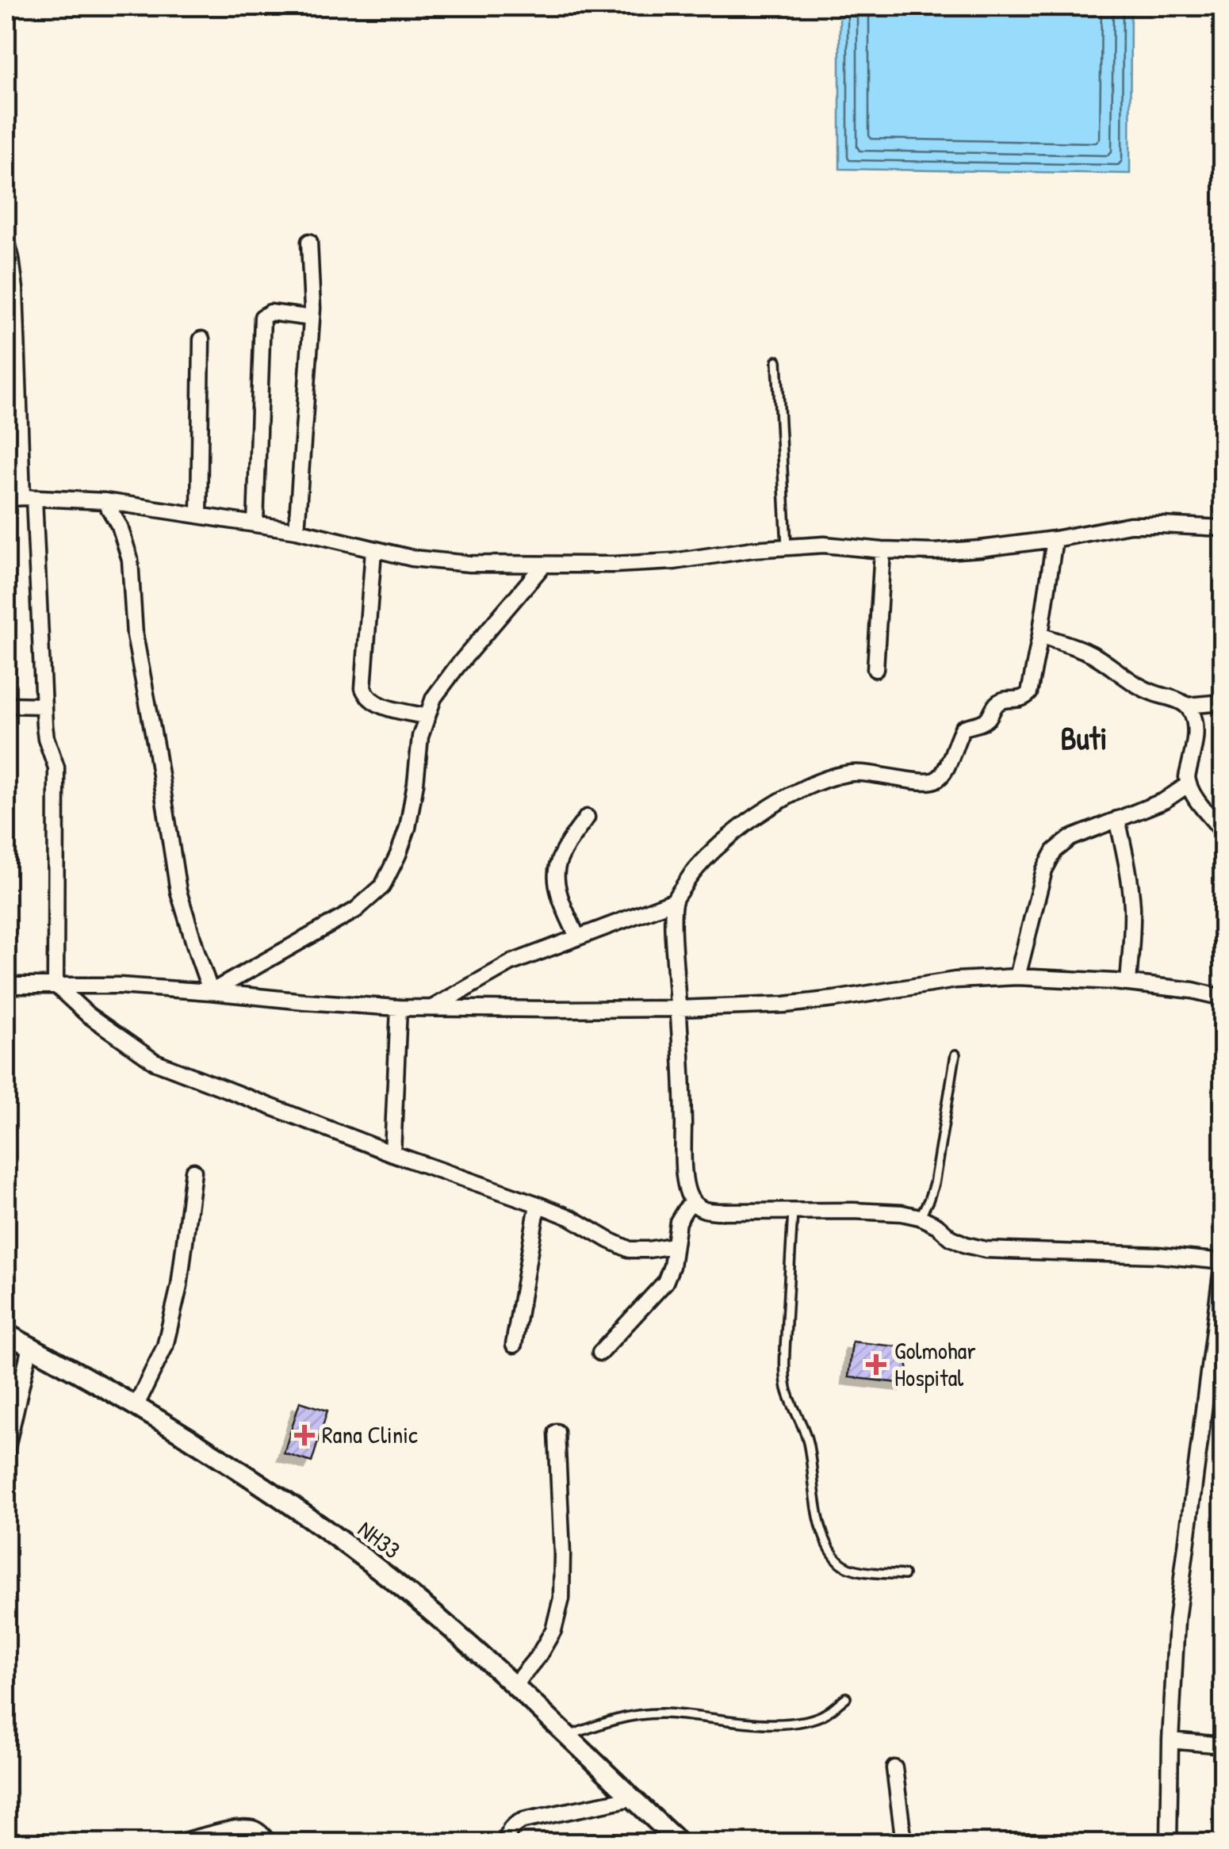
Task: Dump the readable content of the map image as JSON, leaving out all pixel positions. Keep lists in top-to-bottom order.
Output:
{
  "streets": {
    "main road": ["NH33"]
  },
  "districts": ["Buti"],
  "places": {
    "health": ["Golmohar Hospital", "Rana Clinic"]
  }
}
